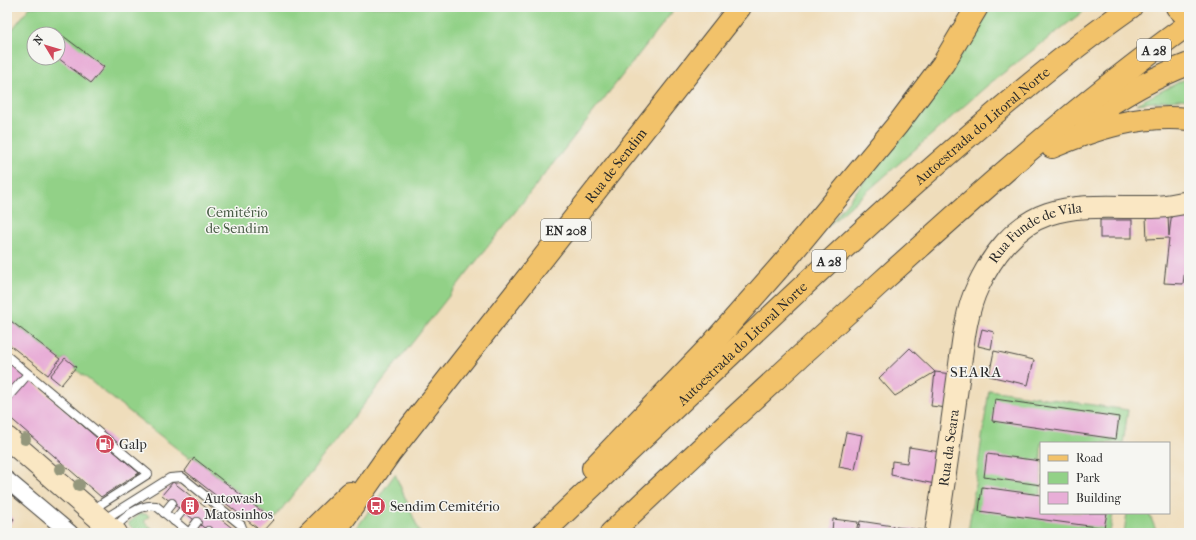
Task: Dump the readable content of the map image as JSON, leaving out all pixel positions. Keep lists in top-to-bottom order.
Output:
{
  "streets": {
    "main road": [
      "A 28",
      "Autoestrada do Litoral Norte",
      "Rua de Sendim",
      "EN 208"
    ],
    "street": ["Rua Funde de Vila", "Rua da Seara"]
  },
  "crossings": [
    ["Rua Funde de Vila", "Rua da Seara"]
  ],
  "districts": ["SEARA"],
  "parks": ["Cemitério de Sendim"],
  "places": {
    "fuel station": ["Galp"],
    "building": ["Autowash Matosinhos"],
    "bus stop": ["Sendim Cemitério"]
  },
  "legend": ["Road", "Park", "Building"],
  "north": "top left"
}
